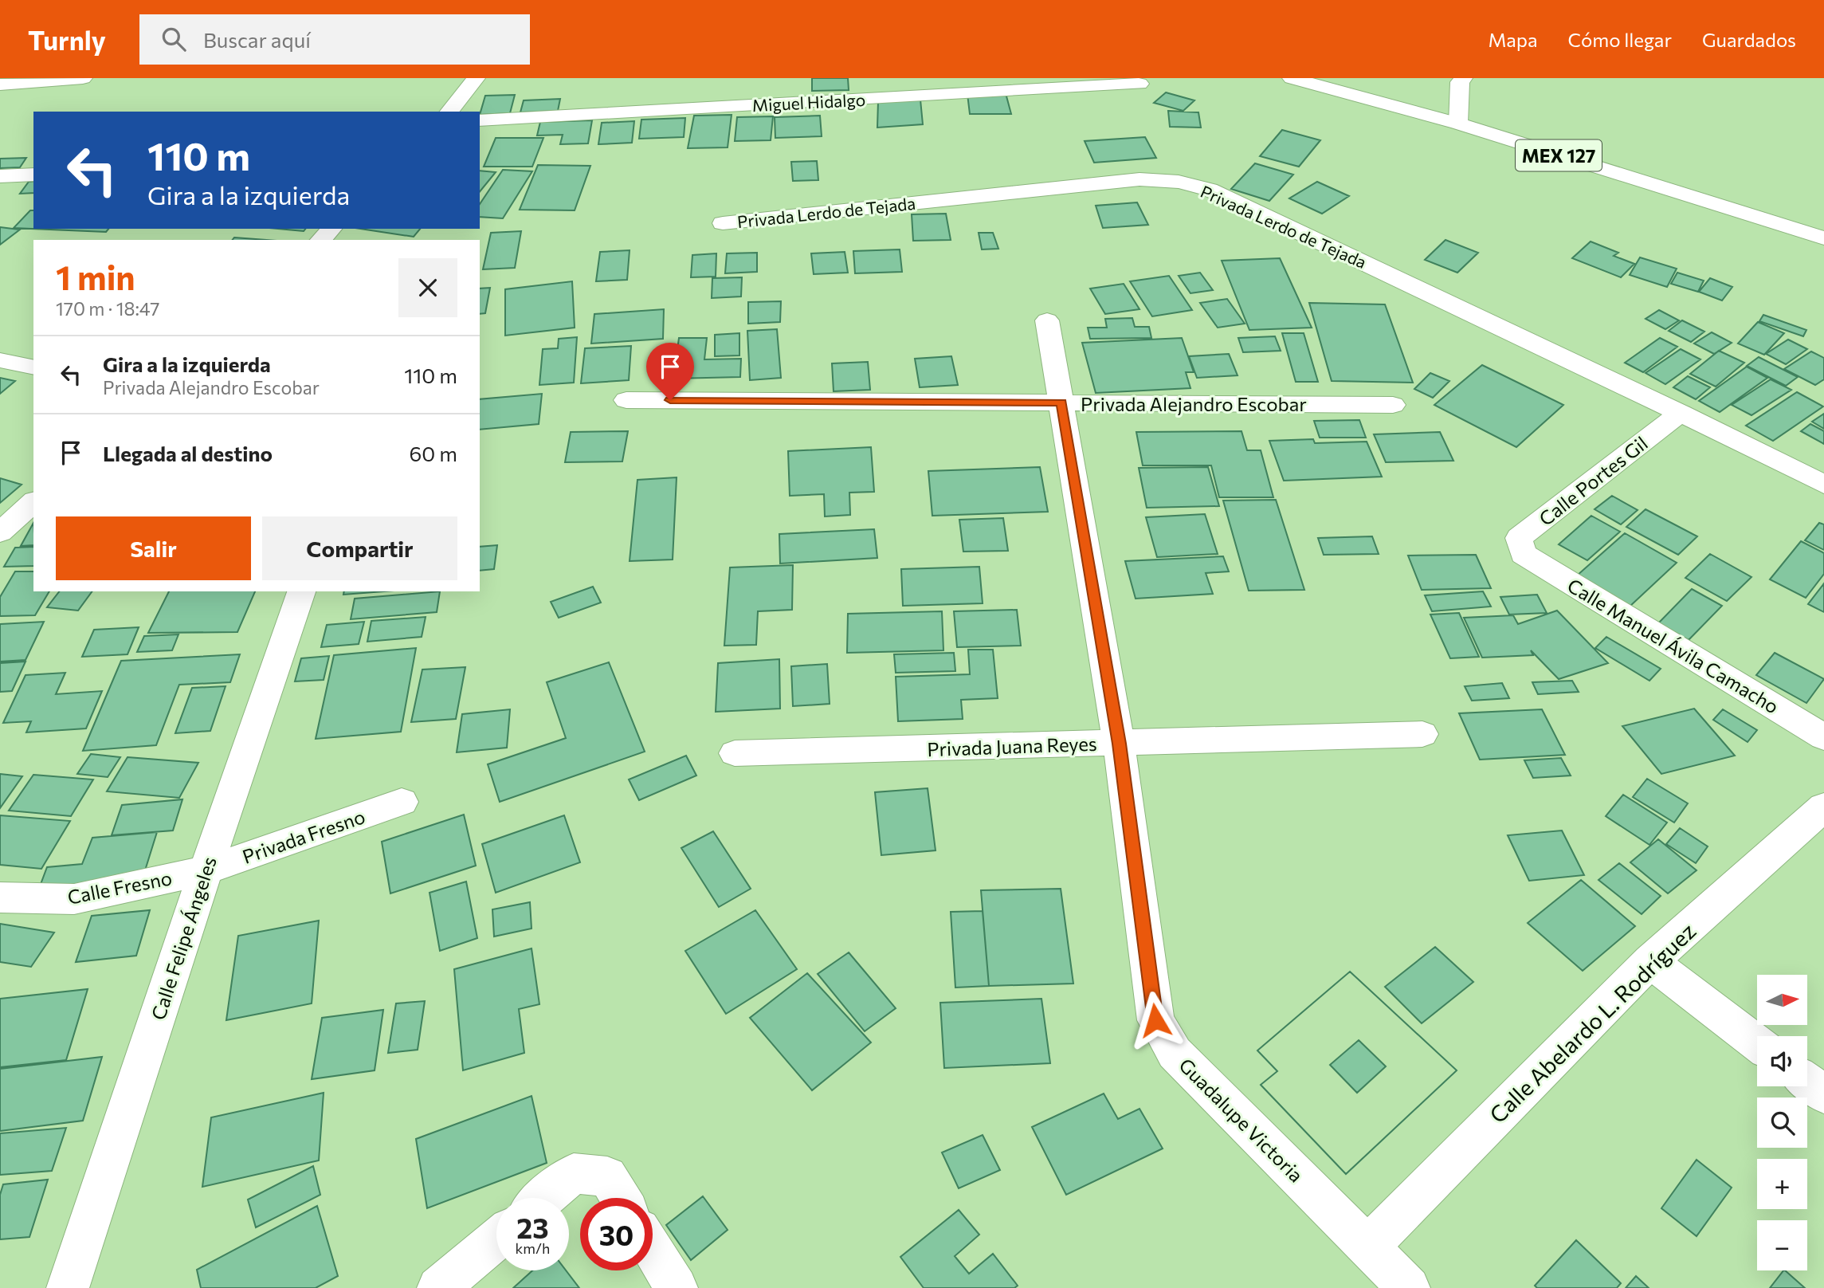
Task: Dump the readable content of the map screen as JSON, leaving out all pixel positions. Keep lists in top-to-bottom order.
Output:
{
  "streets": {
    "street": [
      "Miguel Hidalgo",
      "MEX 127",
      "Privada Lerdo de Tejada",
      "Privada Alejandro Escobar",
      "Calle Portes Gil",
      "Calle Manuel Ávila Camacho",
      "Privada Juana Reyes",
      "Privada Fresno",
      "Calle Fresno",
      "Calle Felipe Ángeles",
      "Calle Abelardo L. Rodríguez",
      "Guadalupe Victoria"
    ]
  },
  "crossings": [
    ["Privada Lerdo de Tejada", "Calle Portes Gil"],
    ["Privada Alejandro Escobar", "Guadalupe Victoria"],
    ["Calle Portes Gil", "Calle Manuel Ávila Camacho"],
    ["Privada Juana Reyes", "Guadalupe Victoria"],
    ["Privada Fresno", "Calle Fresno"],
    ["Privada Fresno", "Calle Felipe Ángeles"],
    ["Calle Fresno", "Calle Felipe Ángeles"],
    ["Calle Abelardo L. Rodríguez", "Guadalupe Victoria"]
  ],
  "north": "right",
  "page": {
    "header": "Turnly",
    "search": "Buscar aquí",
    "nav": ["Mapa", "Cómo llegar", "Guardados"],
    "turn": ["110 m", "Gira a la izquierda"],
    "heading": ["1 min", "170 m · 18:47"],
    "list": [
      {
        "name": "Gira a la izquierda",
        "note": "Privada Alejandro Escobar",
        "value": "110 m"
      },
      {
        "name": "Llegada al destino",
        "value": "60 m"
      }
    ],
    "buttons": ["Salir", "Compartir"],
    "map_buttons": ["+", "−"],
    "speed": "23 km/h",
    "limit": "30"
  }
}
